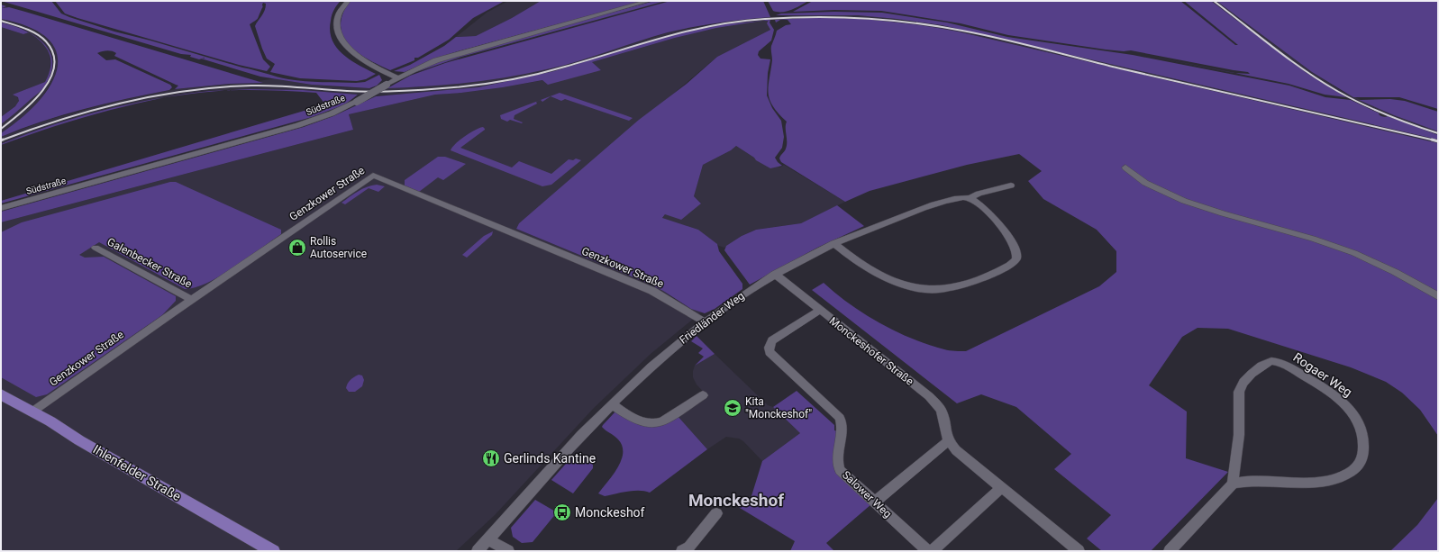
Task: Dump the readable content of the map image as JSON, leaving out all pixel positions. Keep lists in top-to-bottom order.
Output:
{
  "streets": {
    "main road": ["Ihlenfelder Straße"],
    "street": [
      "Südstraße",
      "Genzkower Straße",
      "Galenbecker Straße",
      "Friedländer Weg",
      "Monckeshofer Straße",
      "Rogaer Weg",
      "Salower Weg"
    ]
  },
  "crossings": [
    ["Genzkower Straße", "Galenbecker Straße"],
    ["Genzkower Straße", "Friedländer Weg"],
    ["Genzkower Straße", "Ihlenfelder Straße"],
    ["Friedländer Weg", "Monckeshofer Straße"],
    ["Monckeshofer Straße", "Salower Weg"]
  ],
  "districts": ["Monckeshof"],
  "places": {
    "shop": ["Rollis Autoservice"],
    "school or university": ["Kita \"Monckeshof\""],
    "restaurant": ["Gerlinds Kantine"],
    "bus stop": ["Monckeshof"]
  }
}
